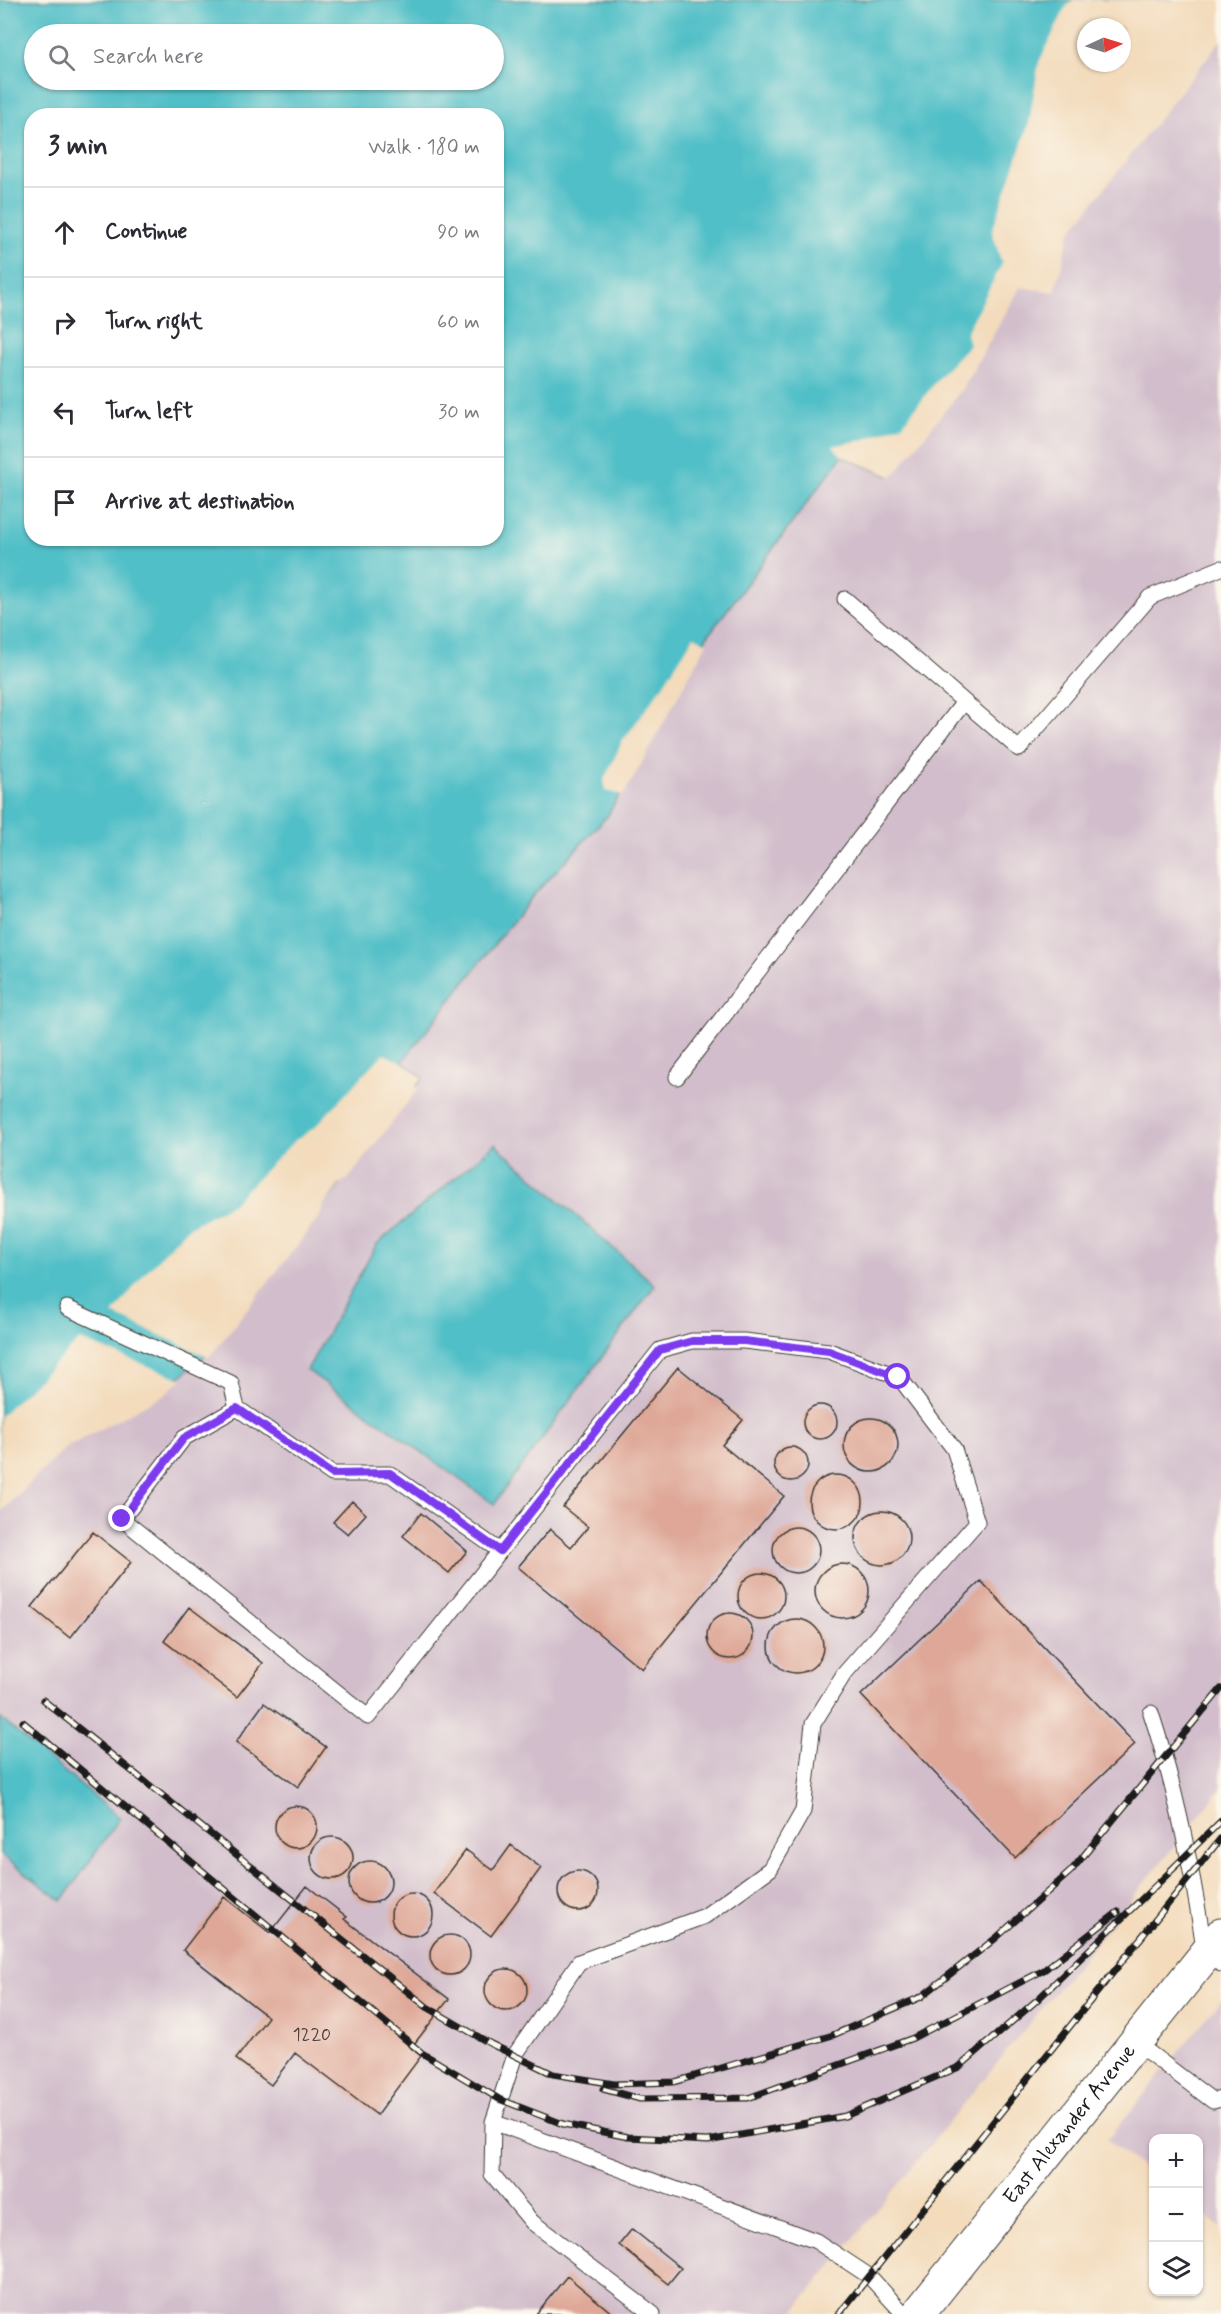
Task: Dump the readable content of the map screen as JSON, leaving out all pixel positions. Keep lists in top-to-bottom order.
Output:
{
  "streets": {
    "street": ["East Alexander Avenue"]
  },
  "house_numbers": ["1220"],
  "north": "right",
  "page": {
    "search": "Search here",
    "heading": ["3 min", "Walk · 180 m"],
    "list": [
      ["Continue", "90 m"],
      ["Turn right", "60 m"],
      ["Turn left", "30 m"],
      "Arrive at destination"
    ],
    "map_buttons": ["+", "−"]
  }
}
